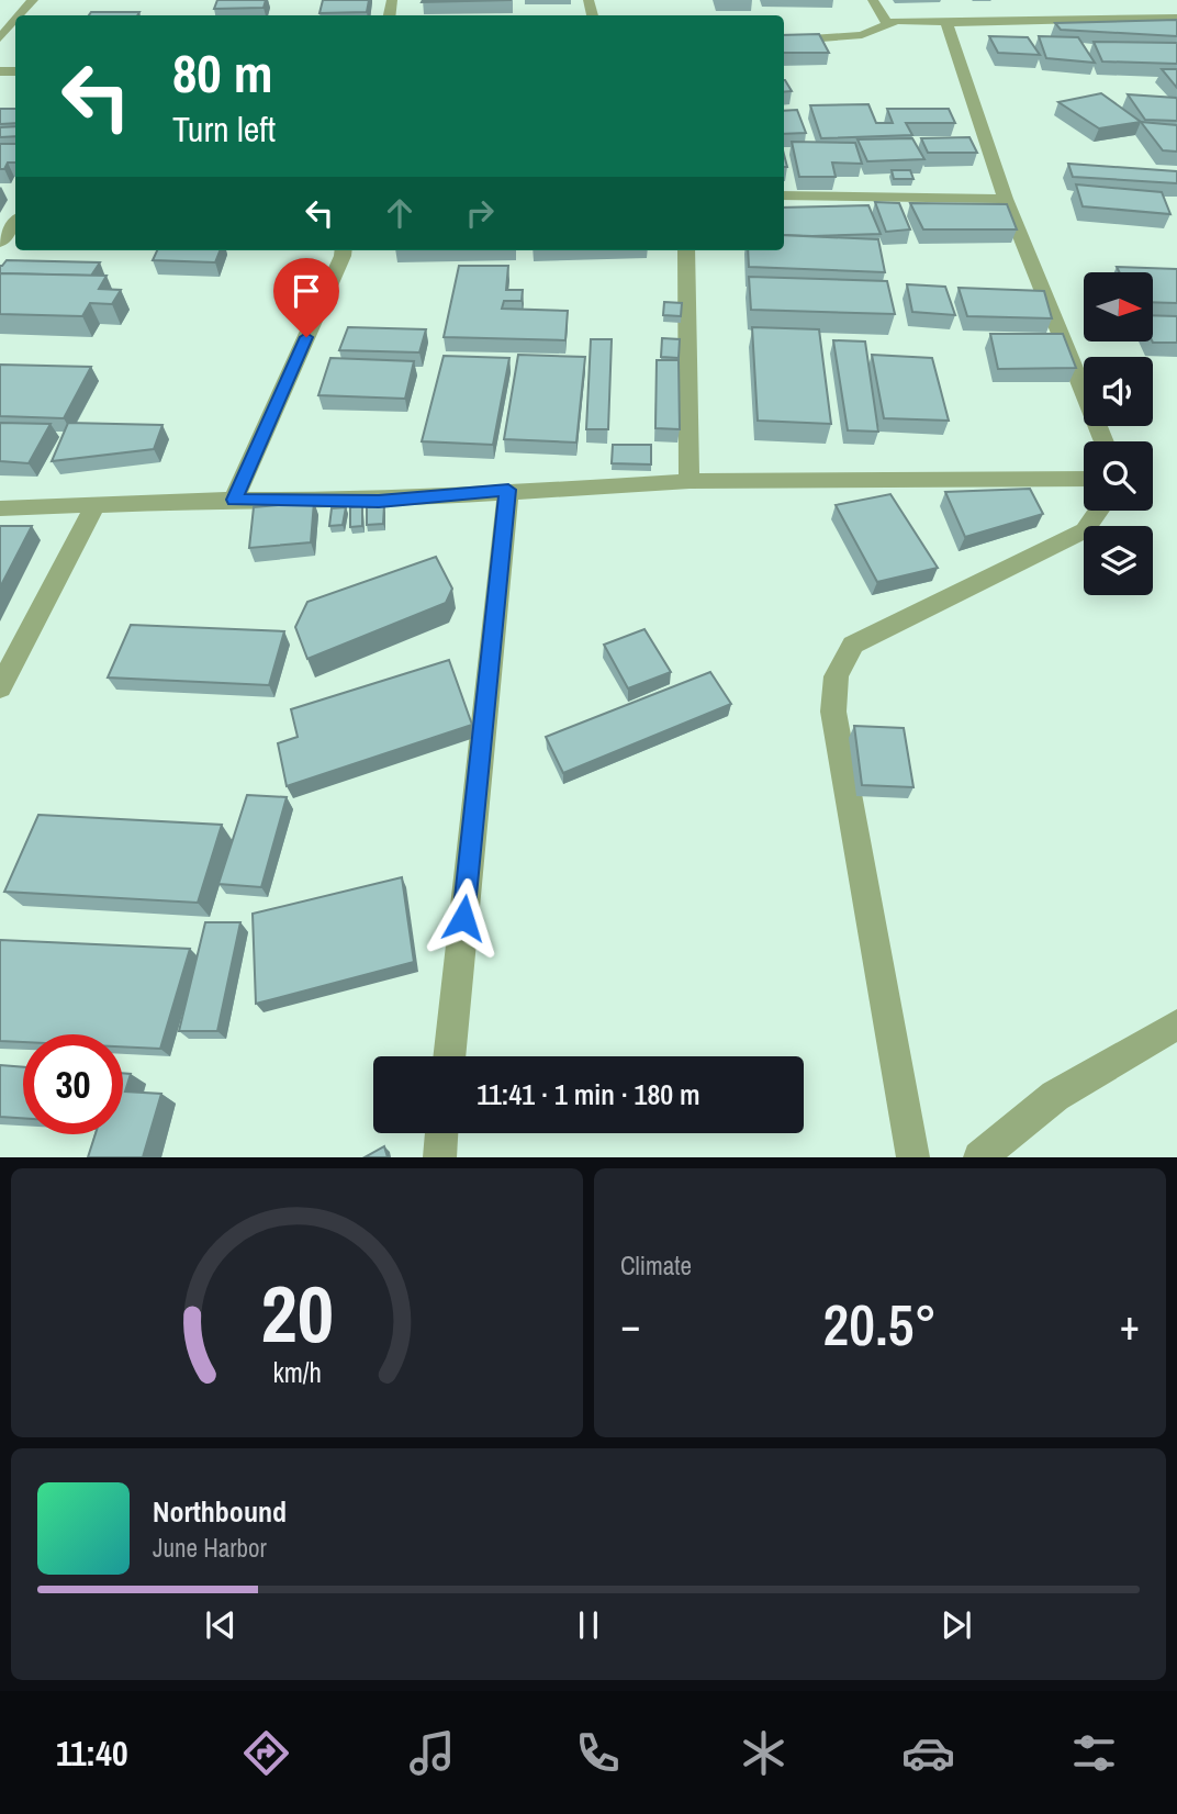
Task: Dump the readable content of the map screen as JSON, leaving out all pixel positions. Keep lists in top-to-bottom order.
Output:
{
  "north": "right",
  "page": {
    "turn": ["80 m", "Turn left"],
    "limit": "30",
    "trip": "11:41 · 1 min · 180 m",
    "tile": "Climate",
    "heat": ["−", "20.5°", "+"],
    "song": ["Northbound", "June Harbor"],
    "tabs": "11:40",
    "gauge": ["20", "km/h"]
  }
}
